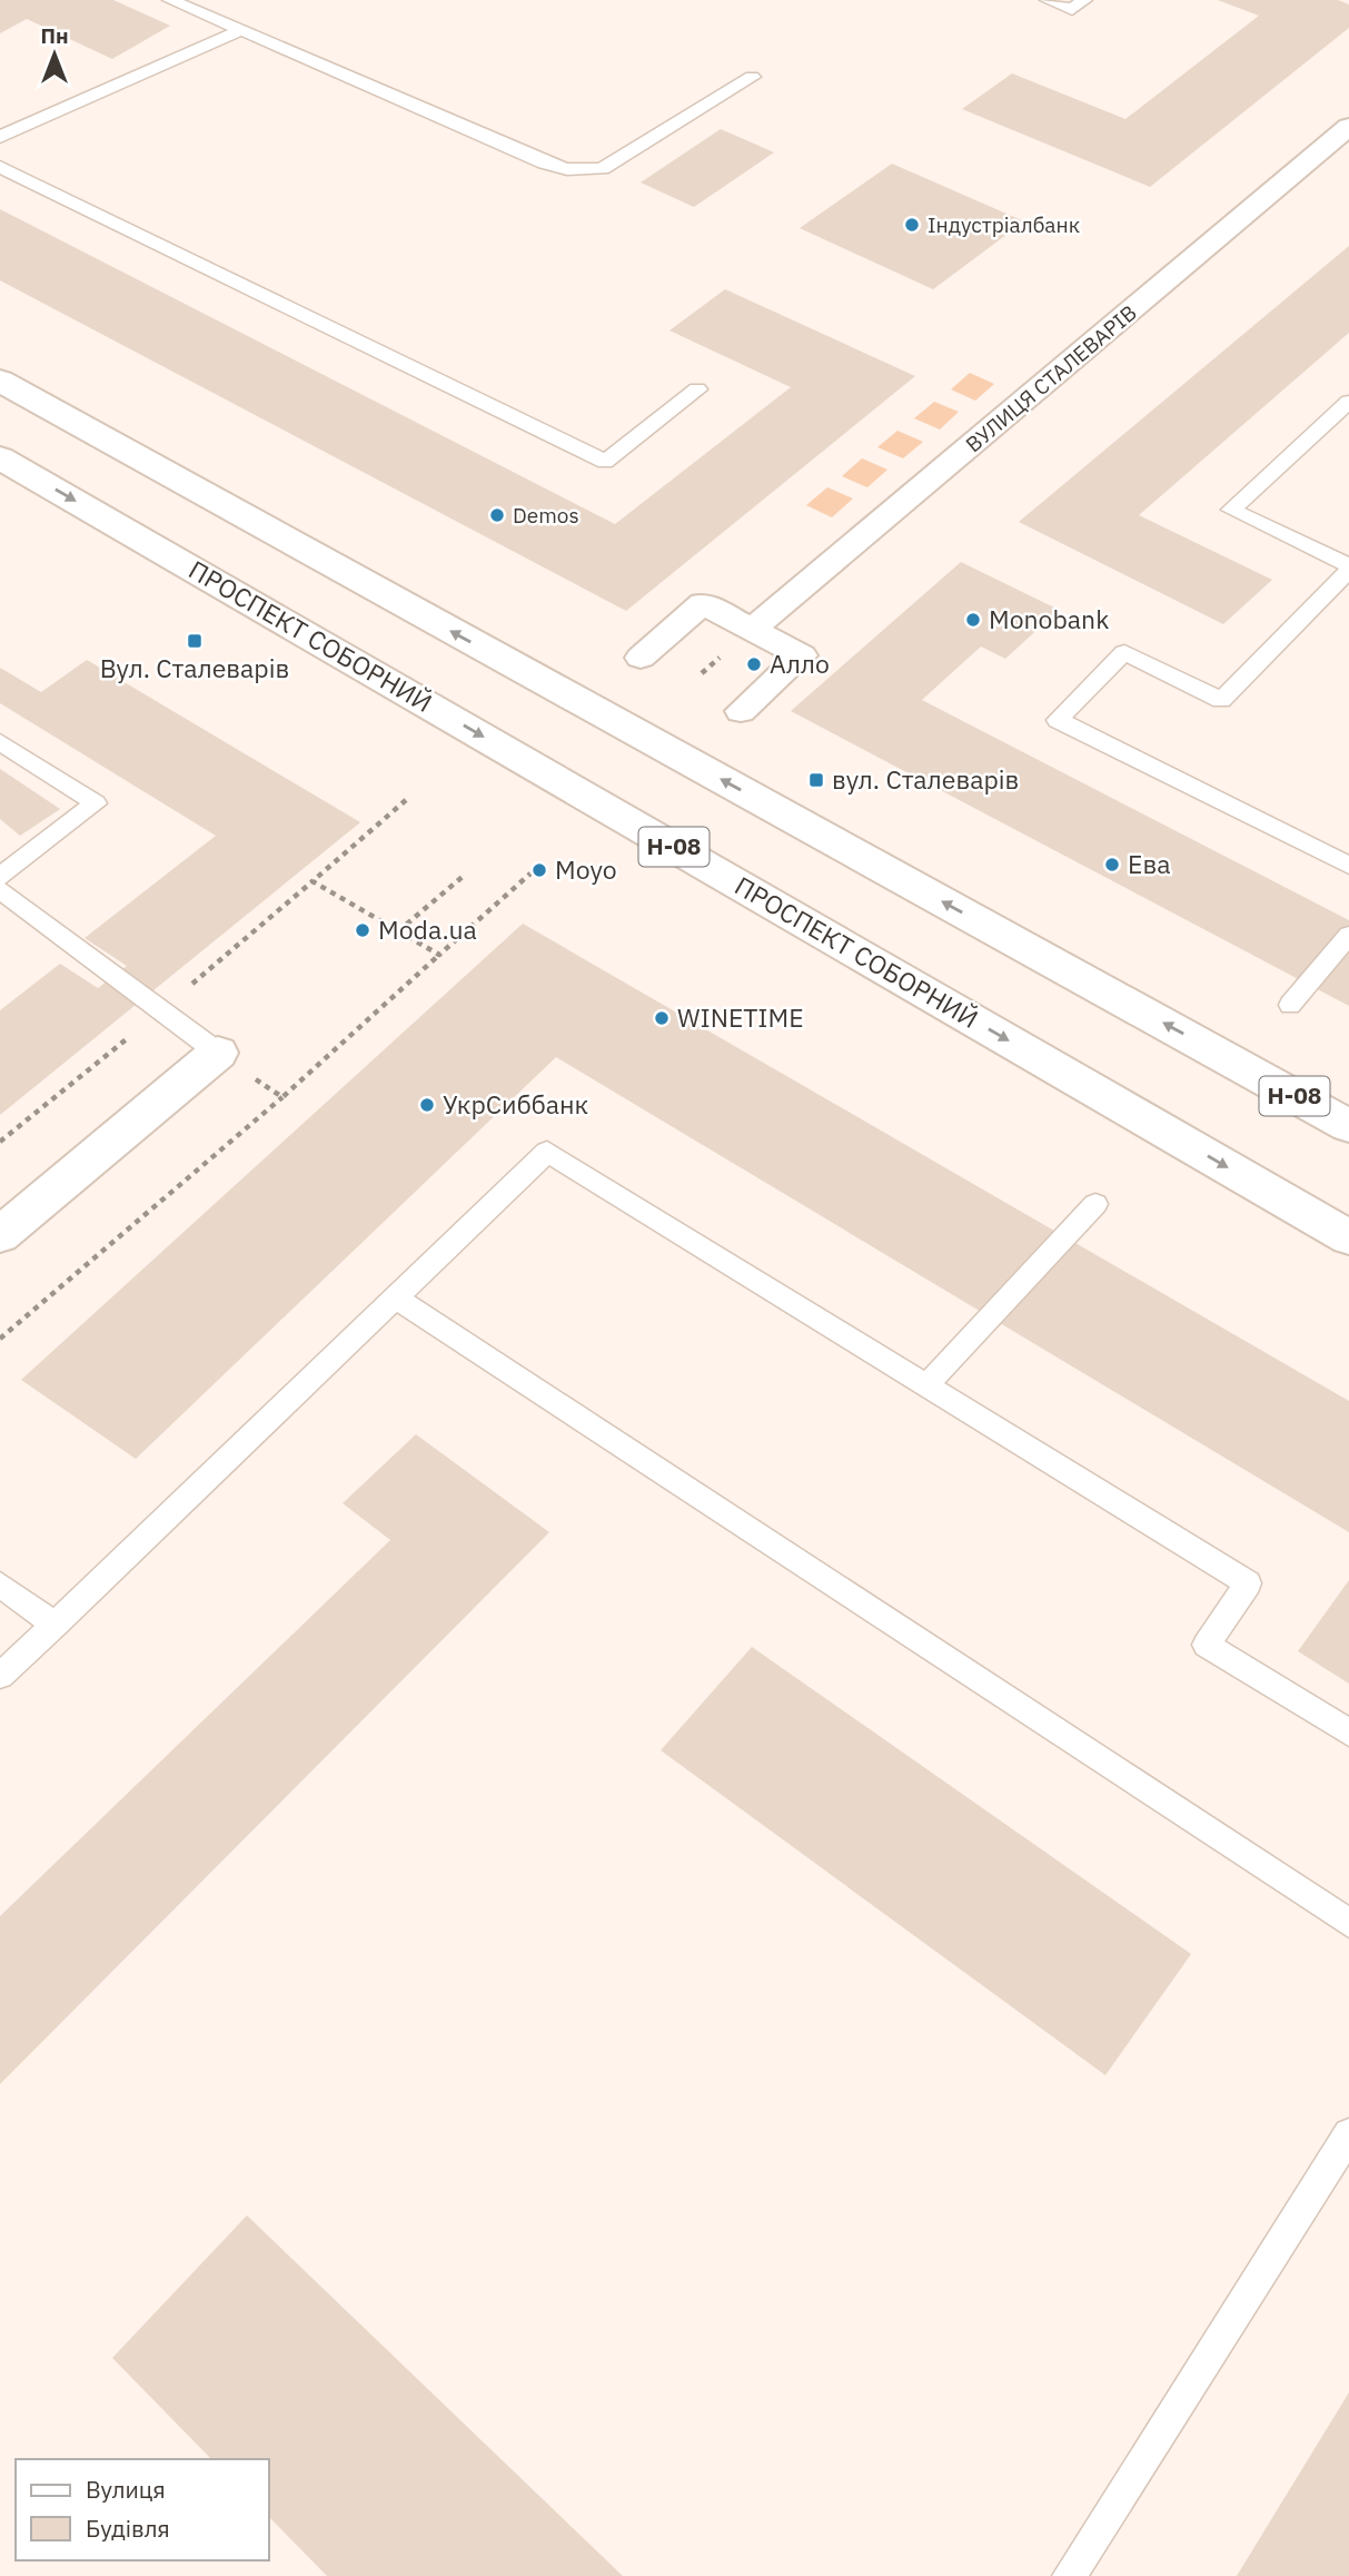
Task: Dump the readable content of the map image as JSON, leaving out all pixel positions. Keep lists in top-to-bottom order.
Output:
{
  "streets": {
    "main road": ["ПРОСПЕКТ СОБОРНИЙ", "Н-08"],
    "street": ["ВУЛИЦЯ СТАЛЕВАРІВ"]
  },
  "places": {
    "other": [
      "Індустріалбанк",
      "Demos",
      "Monobank",
      "Алло",
      "Ева",
      "Moyo",
      "Moda.ua",
      "WINETIME",
      "УкрСиббанк"
    ],
    "transit": ["Вул. Сталеварів", "вул. Сталеварів"]
  },
  "legend": ["Вулиця", "Будівля"],
  "north": "top"
}
